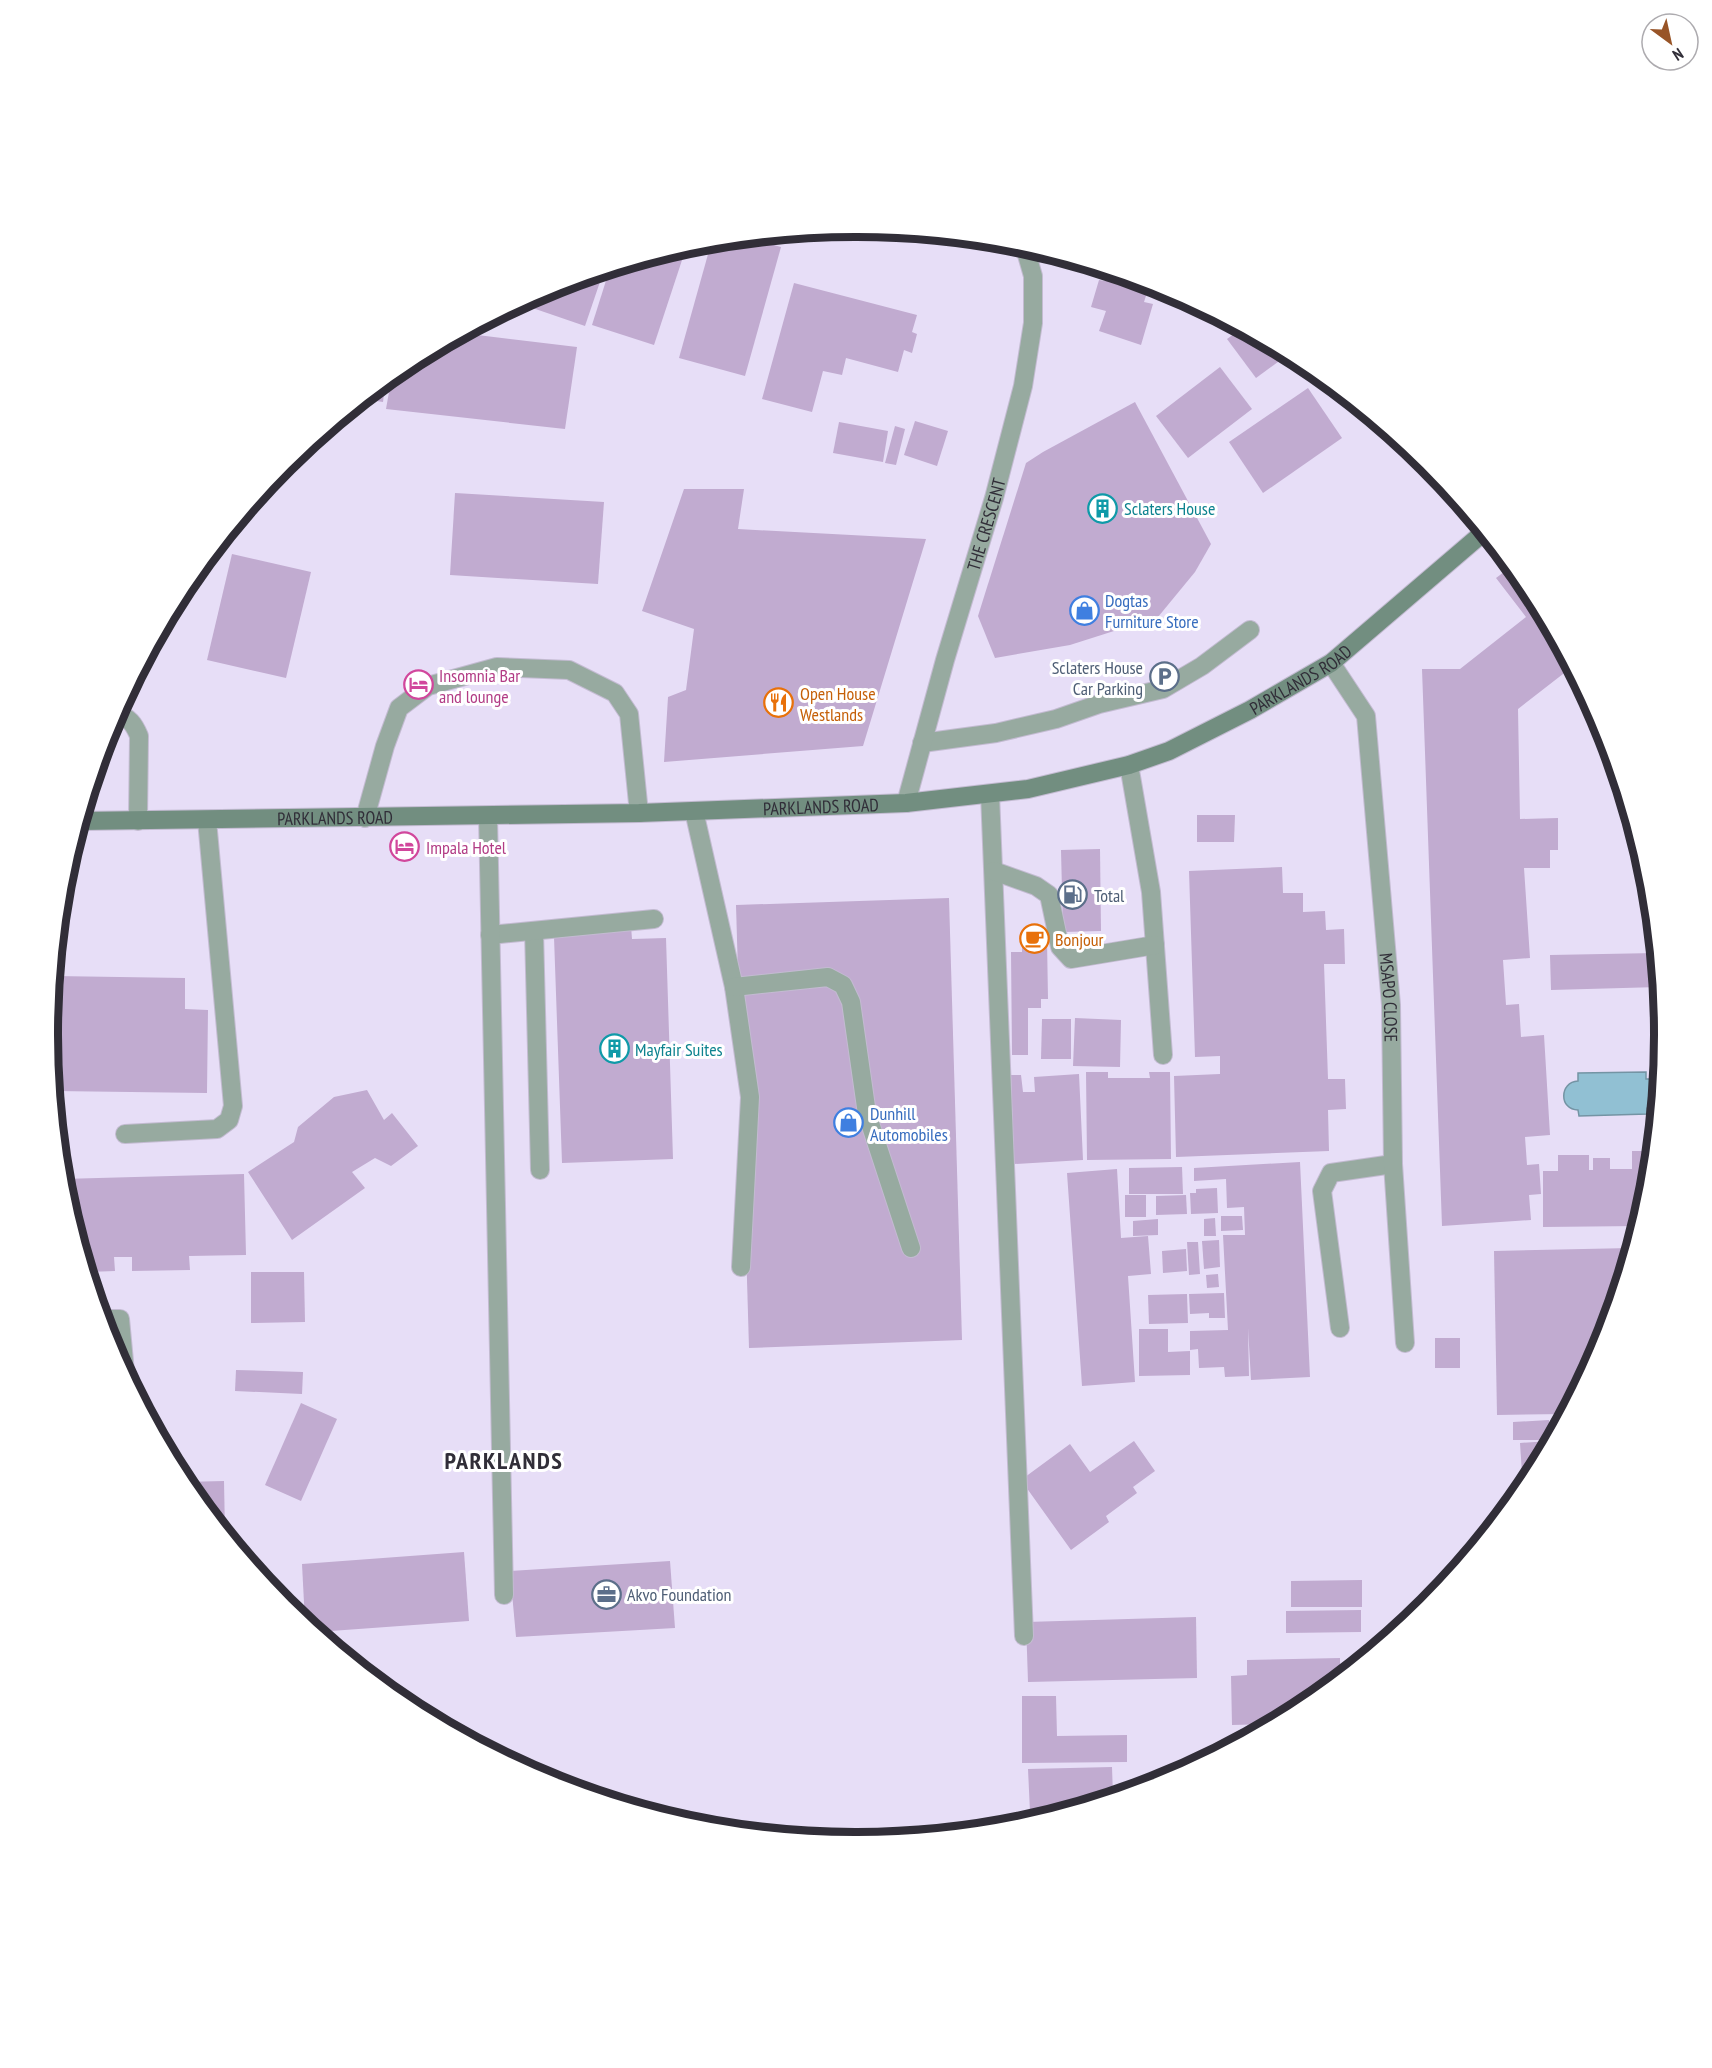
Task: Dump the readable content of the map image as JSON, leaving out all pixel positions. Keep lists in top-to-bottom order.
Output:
{
  "streets": {
    "main road": ["PARKLANDS ROAD"],
    "street": ["THE CRESCENT", "MSAPO CLOSE"]
  },
  "crossings": [
    ["THE CRESCENT", "PARKLANDS ROAD"],
    ["PARKLANDS ROAD", "MSAPO CLOSE"]
  ],
  "districts": ["PARKLANDS"],
  "places": {
    "building": ["Sclaters House", "Mayfair Suites"],
    "shop": ["Dogtas Furniture Store", "Dunhill Automobiles"],
    "parking": ["Sclaters House Car Parking"],
    "hotel": ["Insomnia Bar and lounge", "Impala Hotel"],
    "restaurant": ["Open House Westlands"],
    "fuel station": ["Total"],
    "cafe": ["Bonjour"],
    "office": ["Akvo Foundation"]
  },
  "north": "bottom right"
}
